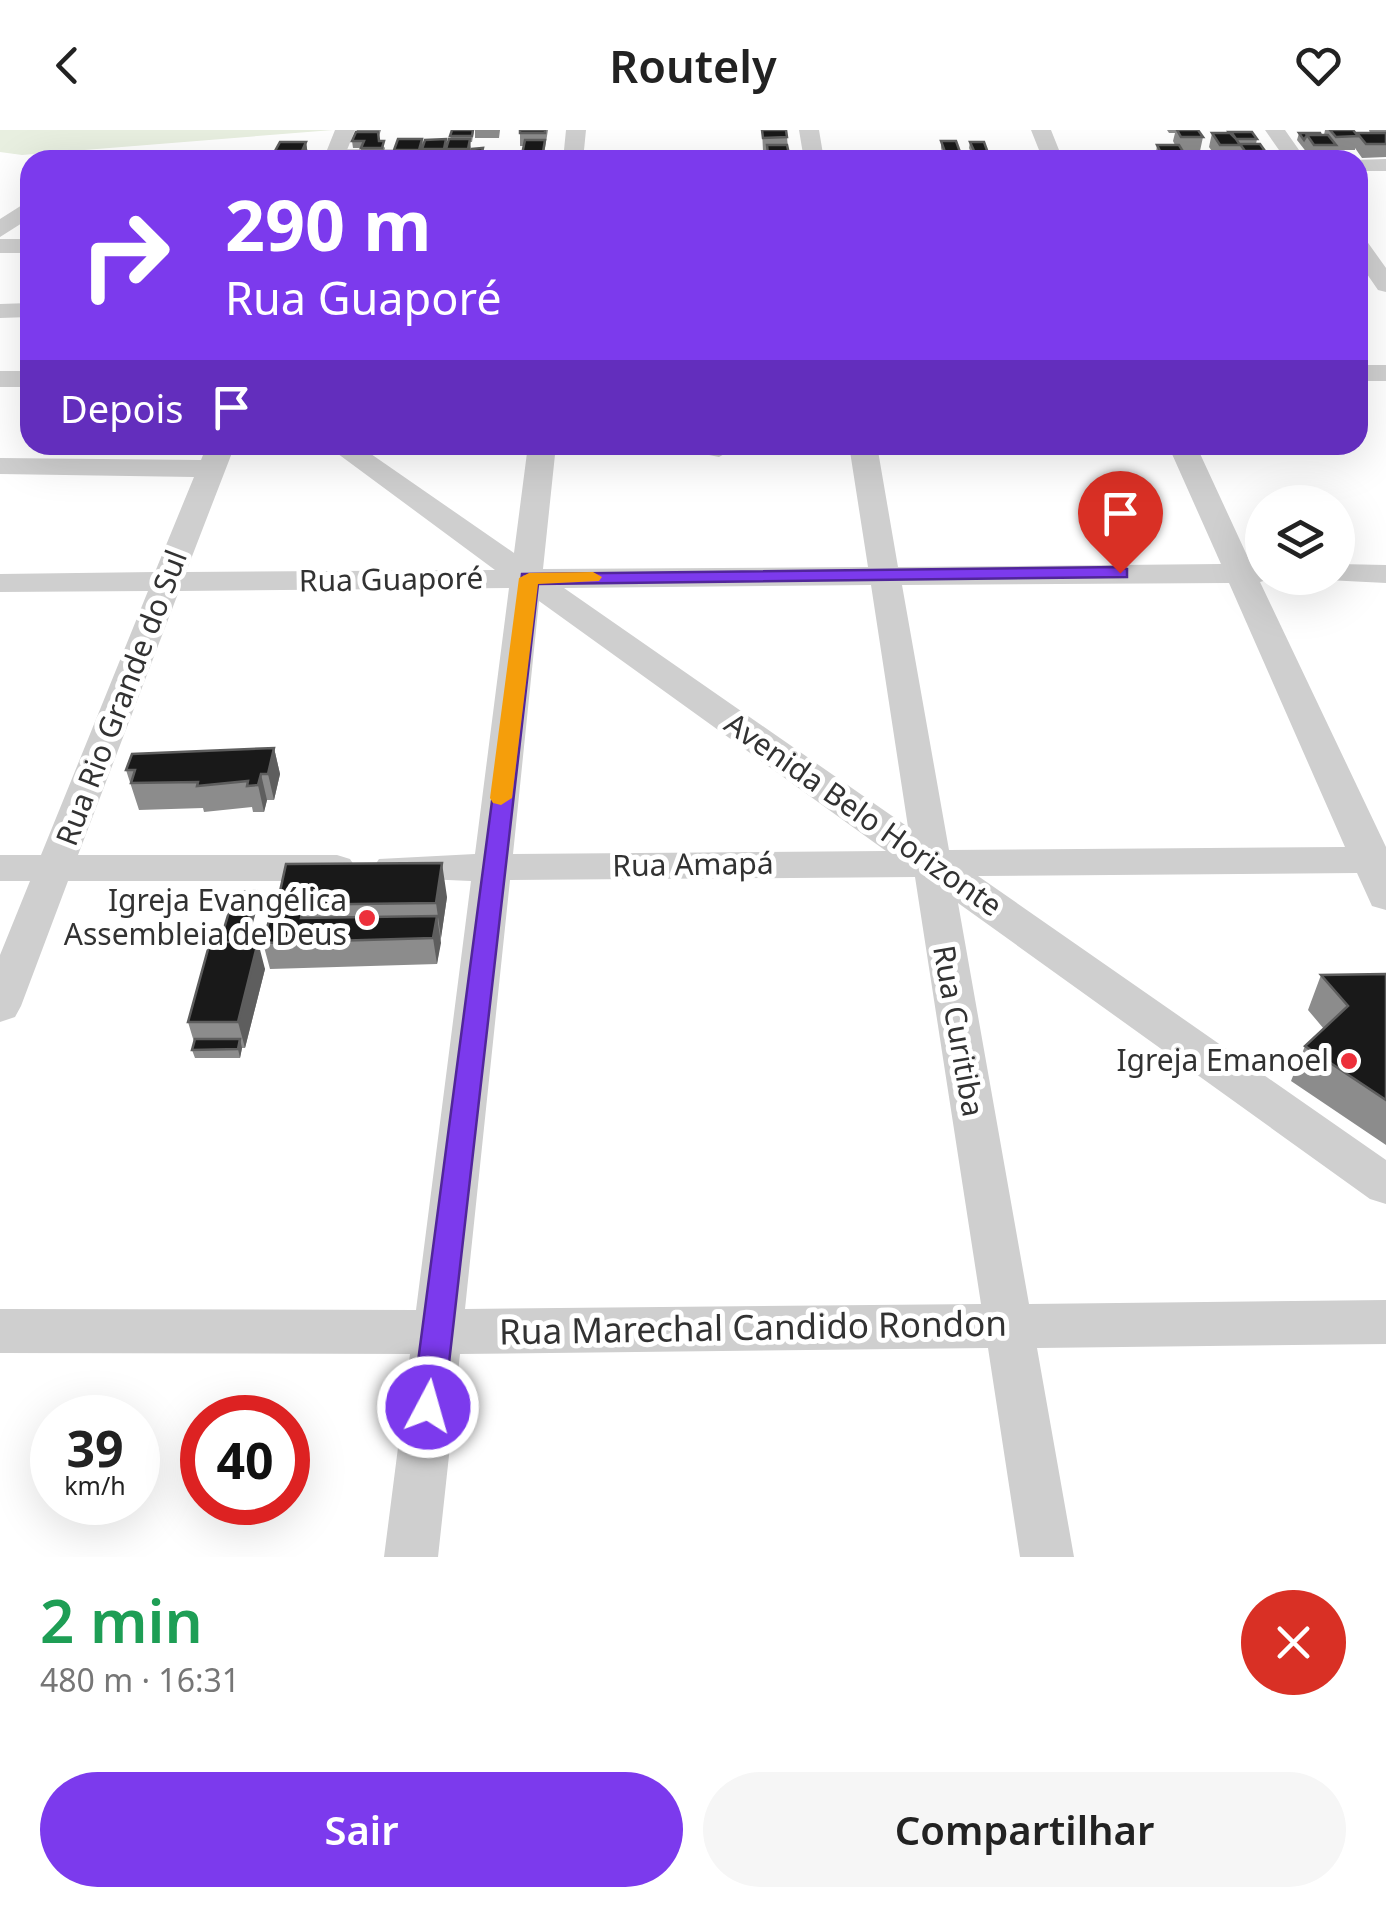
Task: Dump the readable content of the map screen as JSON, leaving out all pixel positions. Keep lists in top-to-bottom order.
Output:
{
  "streets": {
    "street": [
      "Rua Guaporé",
      "Rua Rio Grande do Sul",
      "Avenida Belo Horizonte",
      "Rua Amapá",
      "Rua Curitiba",
      "Rua Marechal Candido Rondon"
    ]
  },
  "crossings": [
    ["Rua Guaporé", "Rua Rio Grande do Sul"],
    ["Rua Guaporé", "Avenida Belo Horizonte"],
    ["Rua Guaporé", "Rua Curitiba"],
    ["Rua Rio Grande do Sul", "Rua Amapá"],
    ["Avenida Belo Horizonte", "Rua Amapá"],
    ["Avenida Belo Horizonte", "Rua Curitiba"],
    ["Rua Amapá", "Rua Curitiba"],
    ["Rua Curitiba", "Rua Marechal Candido Rondon"]
  ],
  "places": ["Igreja Evangélica Assembleia de Deus", "Igreja Emanoel"],
  "page": {
    "header": "Routely",
    "turn": ["290 m", "Rua Guaporé"],
    "then": "Depois",
    "speed": "39 km/h",
    "limit": "40",
    "heading": ["2 min", "480 m · 16:31"],
    "buttons": ["Sair", "Compartilhar"]
  }
}
